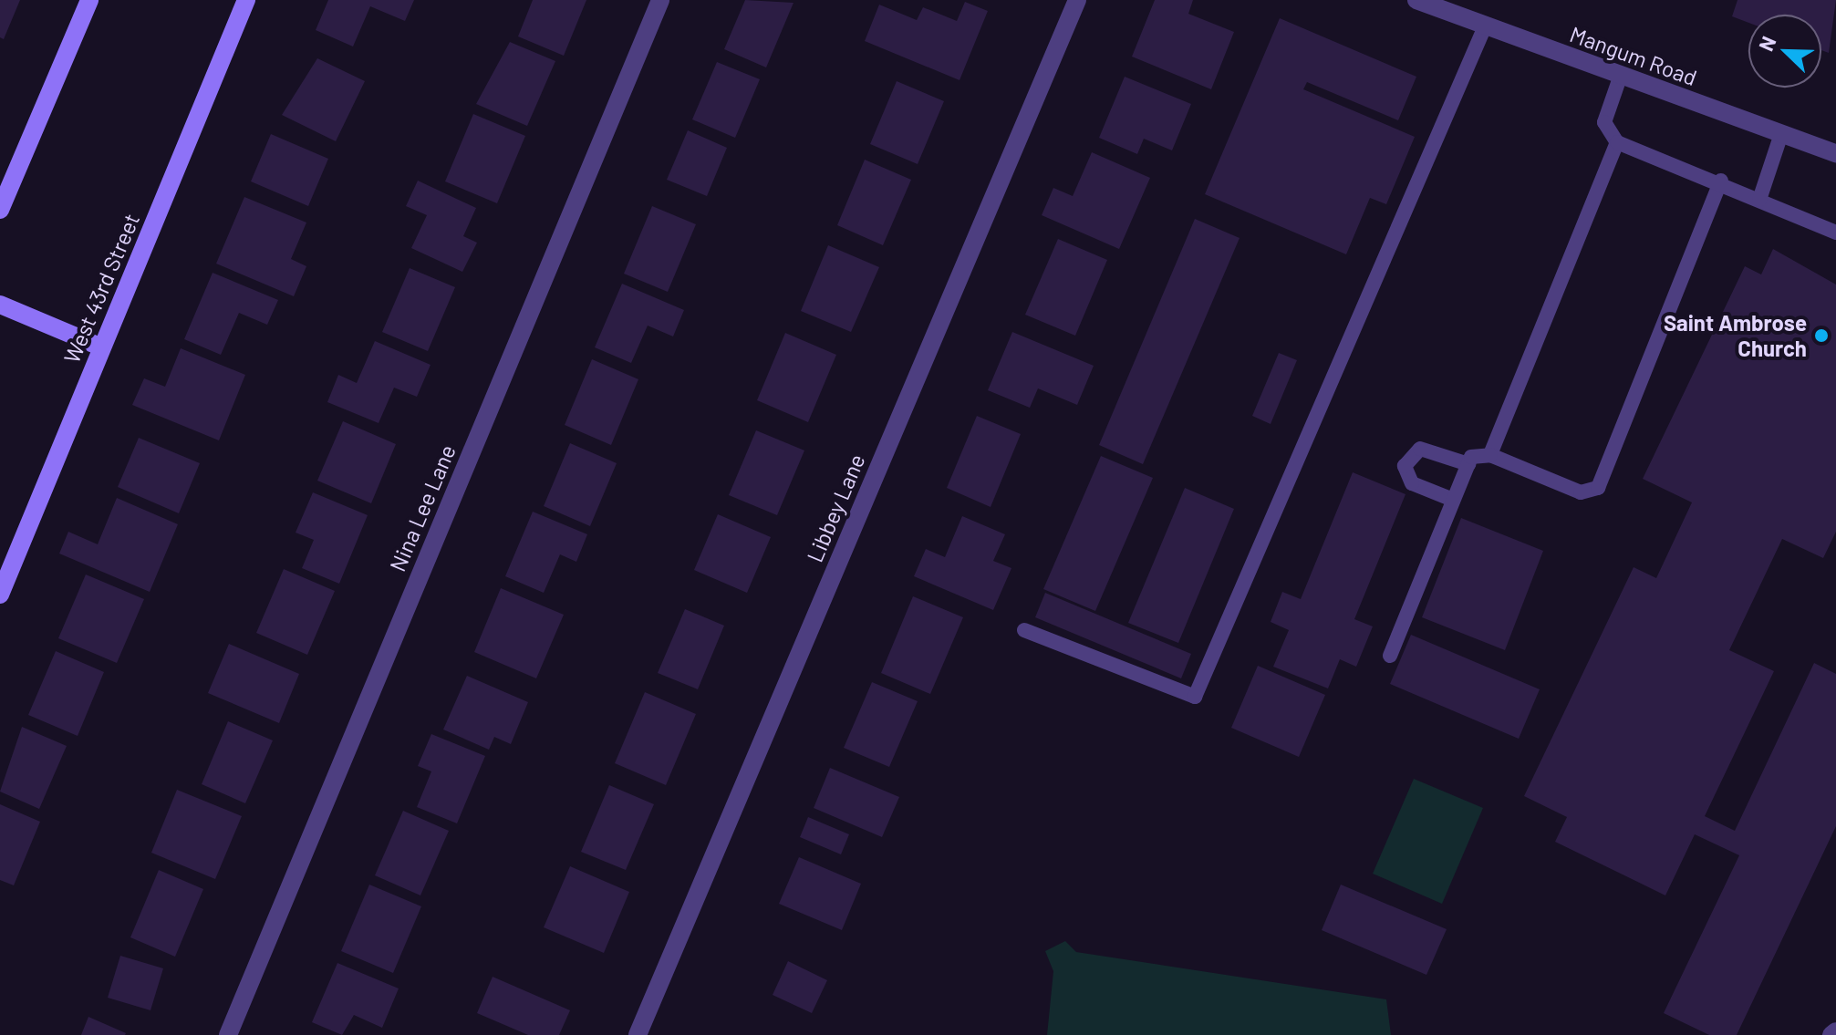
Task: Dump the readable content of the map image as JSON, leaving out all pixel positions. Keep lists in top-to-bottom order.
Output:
{
  "streets": {
    "main road": ["West 43rd Street"],
    "street": ["Mangum Road", "Nina Lee Lane", "Libbey Lane"]
  },
  "places": ["Saint Ambrose Church"],
  "north": "top left"
}
